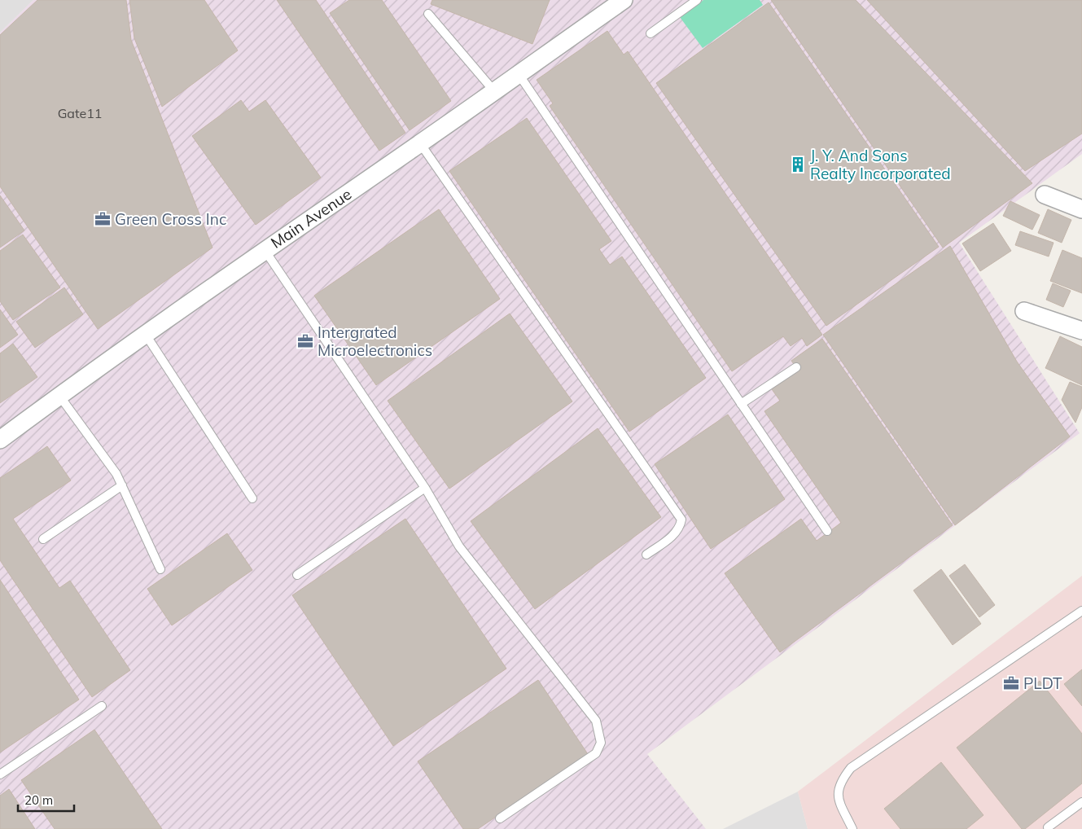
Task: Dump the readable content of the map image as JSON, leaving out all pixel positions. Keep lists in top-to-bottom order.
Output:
{
  "streets": {
    "street": ["Main Avenue"]
  },
  "places": {
    "building": ["J. Y. And Sons Realty Incorporated"],
    "office": ["Green Cross Inc", "Intergrated Microelectronics", "PLDT"]
  },
  "house_numbers": ["Gate11"],
  "scale_bar": "20 m"
}
